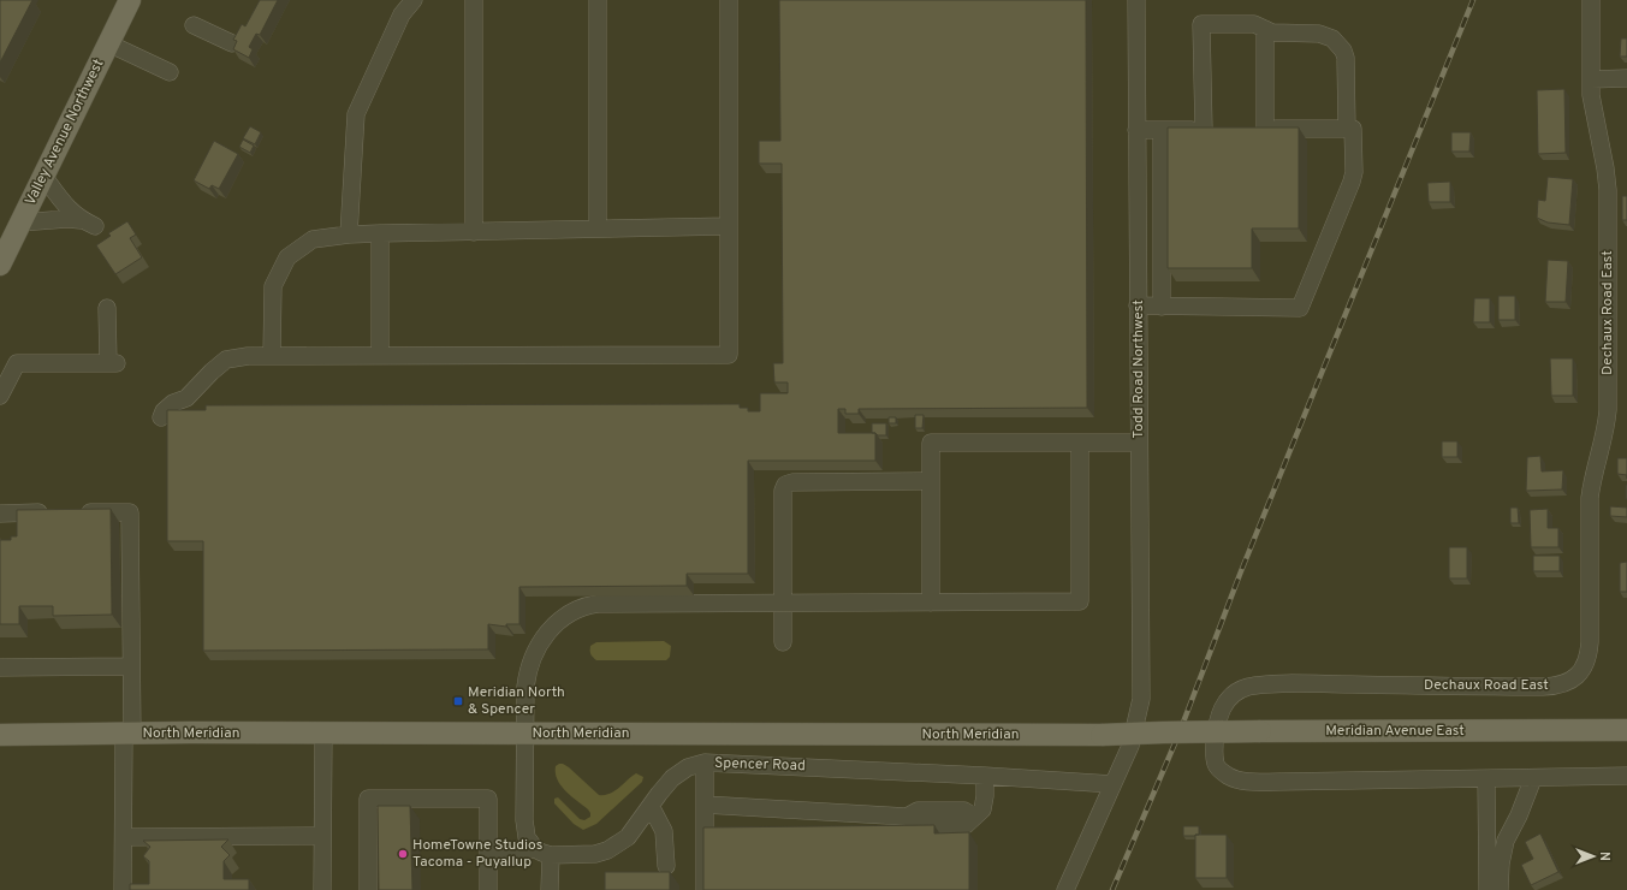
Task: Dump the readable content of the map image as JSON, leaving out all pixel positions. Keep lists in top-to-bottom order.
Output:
{
  "streets": {
    "main road": ["Valley Avenue Northwest", "Meridian Avenue East", "North Meridian"],
    "street": ["Dechaux Road East", "Todd Road Northwest", "Spencer Road"]
  },
  "crossings": [
    ["Todd Road Northwest", "Spencer Road"],
    ["Meridian Avenue East", "North Meridian"]
  ],
  "places": {
    "transit": ["Meridian North & Spencer"],
    "other": ["HomeTowne Studios Tacoma - Puyallup"]
  },
  "north": "right"
}
